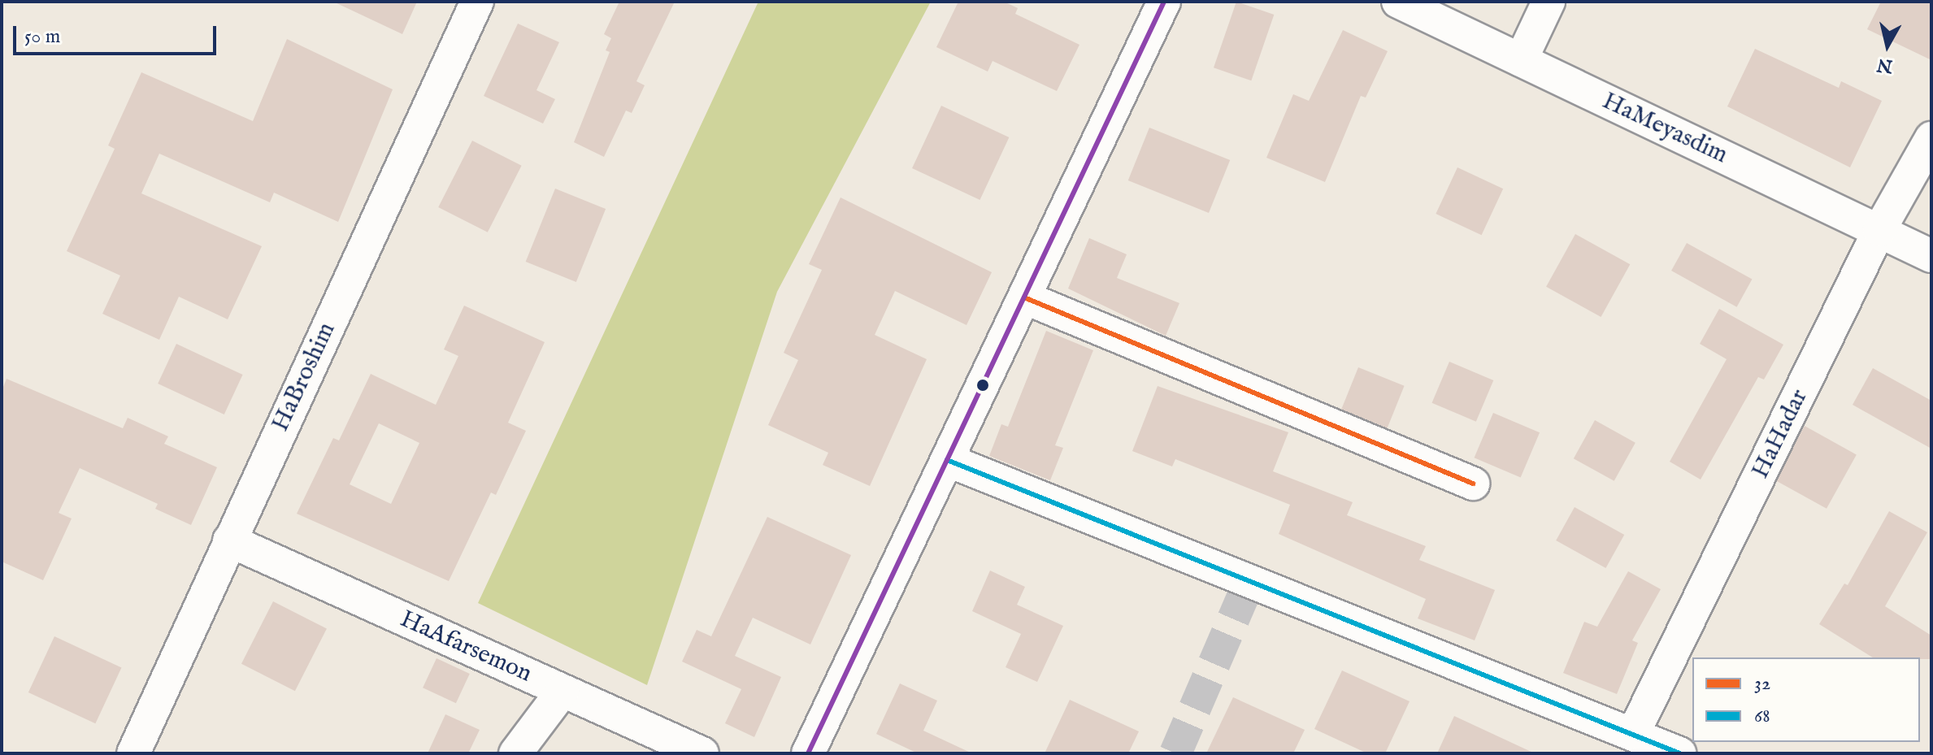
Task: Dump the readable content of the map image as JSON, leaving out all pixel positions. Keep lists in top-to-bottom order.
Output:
{
  "streets": {
    "street": [
      "HaMeyasdim",
      "HaBroshim",
      "HaHadar",
      "HaAfarsemon"
    ]
  },
  "crossings": [
    ["HaMeyasdim", "HaHadar"],
    ["HaBroshim", "HaAfarsemon"]
  ],
  "lines": ["transit line 32", "transit line 68"],
  "legend": ["32", "68"],
  "scale_bar": "50 m",
  "north": "bottom"
}
